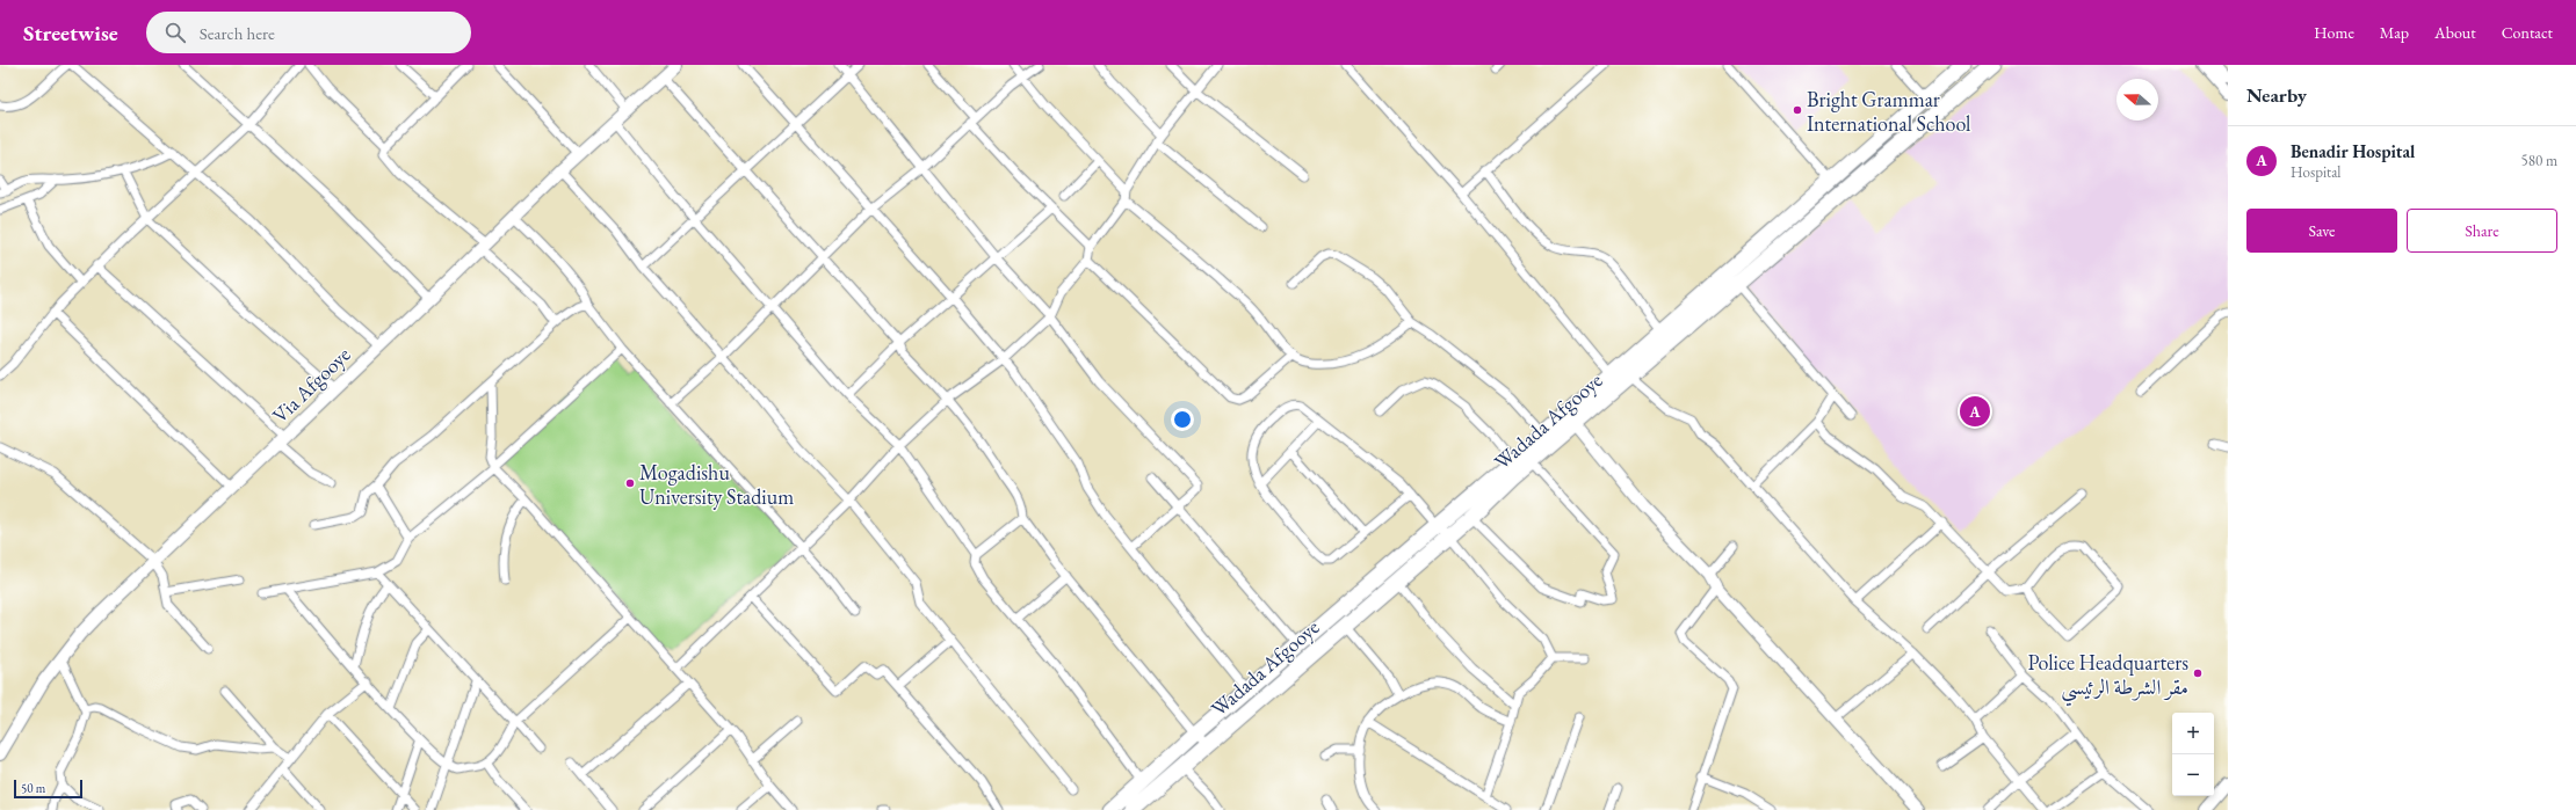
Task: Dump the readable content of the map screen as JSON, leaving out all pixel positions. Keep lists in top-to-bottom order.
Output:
{
  "streets": {
    "highway": ["Wadada Afgooye"],
    "main road": ["Via Afgooye"]
  },
  "places": ["Bright Grammar International School", "Mogadishu University Stadium", "Police Headquarters مقر الشرطة الرئيسي"],
  "scale_bar": "50 m",
  "north": "left",
  "page": {
    "header": "Streetwise",
    "search": "Search here",
    "nav": [
      "Home",
      "Map",
      "About",
      "Contact"
    ],
    "heading": "Nearby",
    "list": [
      {
        "mark": "A",
        "name": "Benadir Hospital",
        "note": "Hospital",
        "value": "580 m"
      }
    ],
    "buttons": ["Save", "Share"],
    "pins": "A",
    "map_buttons": ["+", "−"],
    "scale": "50 m"
  }
}
